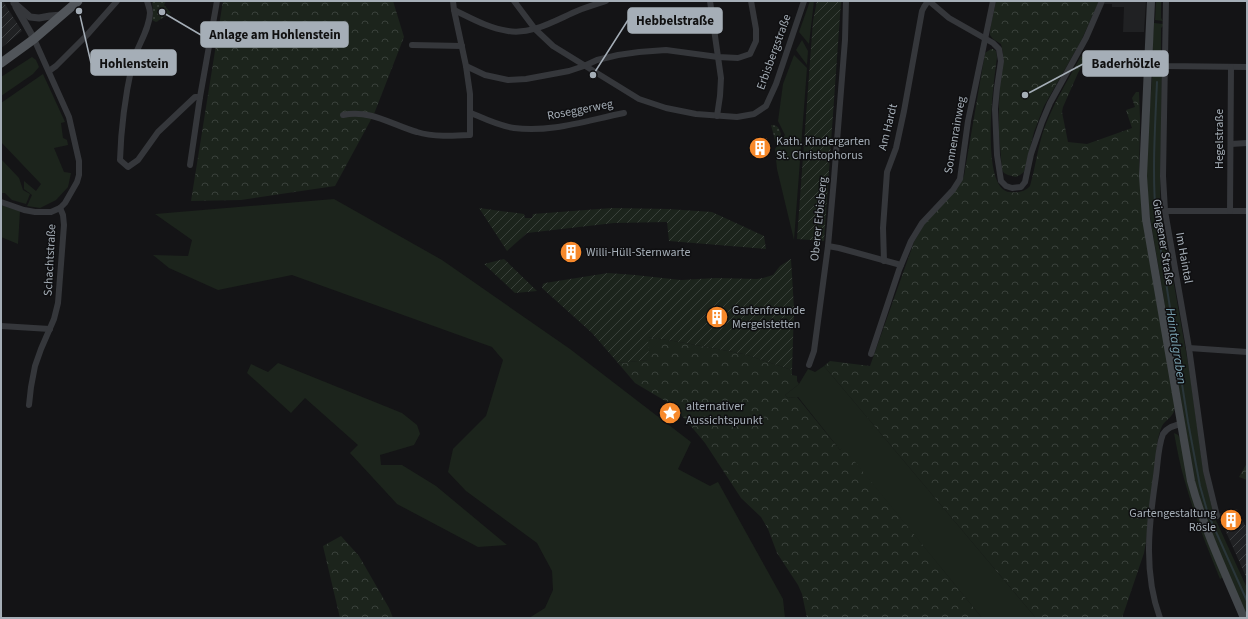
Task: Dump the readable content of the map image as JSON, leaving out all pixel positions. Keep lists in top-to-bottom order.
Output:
{
  "streets": {
    "main road": ["Giengener Straße"],
    "street": [
      "Erbisbergstraße",
      "Roseggerweg",
      "Am Hardt",
      "Sonnenrainweg",
      "Hegelstraße",
      "Oberer Erbisberg",
      "Im Haintal",
      "Schachtstraße"
    ]
  },
  "water": ["Haintalgraben"],
  "places": {
    "other": [
      "Hohlenstein",
      "Anlage am Hohlenstein",
      "Hebbelstraße",
      "Baderhölzle"
    ],
    "building": [
      "Kath. Kindergarten St. Christophorus",
      "Willi-Hüll-Sternwarte",
      "Gartenfreunde Mergelstetten",
      "Gartengestaltung Rösle"
    ],
    "place": ["alternativer Aussichtspunkt"]
  }
}
